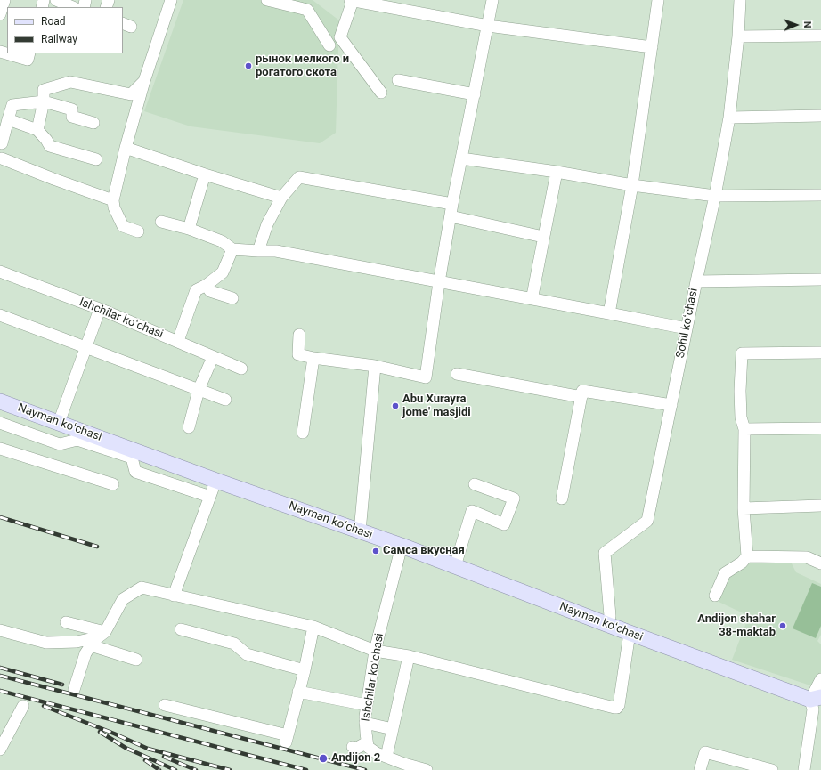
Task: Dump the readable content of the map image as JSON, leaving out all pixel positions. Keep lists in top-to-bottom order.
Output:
{
  "streets": {
    "main road": ["Nayman koʻchasi"],
    "street": ["Ishchilar koʻchasi", "Sohil koʻchasi"]
  },
  "crossings": [
    ["Ishchilar koʻchasi", "Nayman koʻchasi"],
    ["Sohil koʻchasi", "Nayman koʻchasi"]
  ],
  "places": [
    "рынок мелкого и рогатого скота",
    "Abu Xurayra jome' masjidi",
    "Самса вкусная",
    "Andijon shahar 38-maktab",
    "Andijon 2"
  ],
  "legend": ["Road", "Railway"],
  "north": "right"
}
